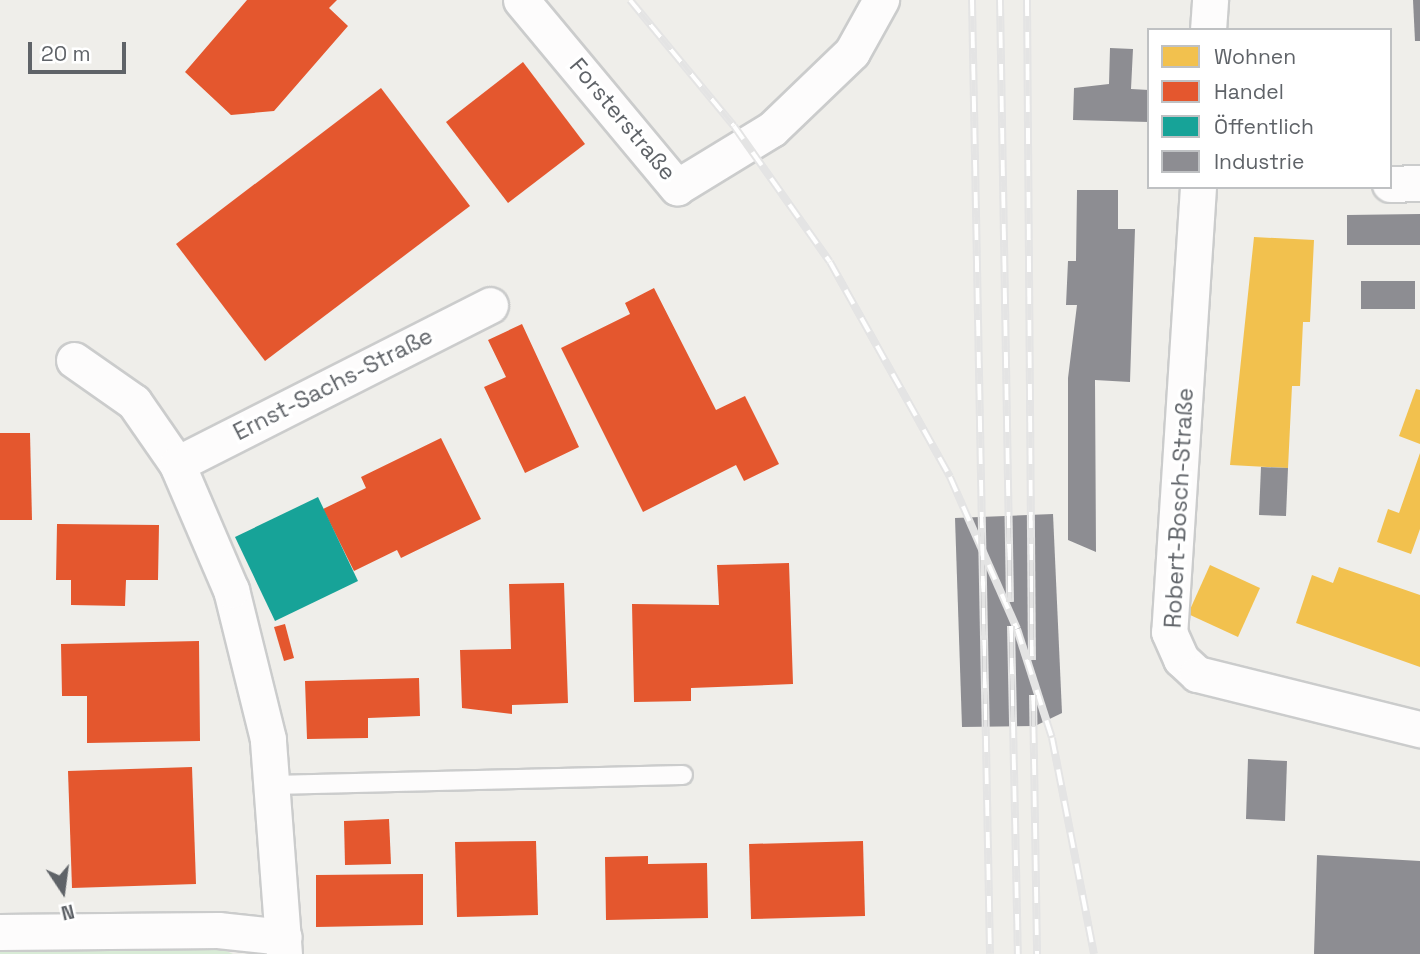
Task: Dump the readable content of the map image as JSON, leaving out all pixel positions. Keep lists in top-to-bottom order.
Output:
{
  "streets": {
    "street": ["Forsterstraße", "Ernst-Sachs-Straße", "Robert-Bosch-Straße"]
  },
  "legend": [
    "Wohnen",
    "Handel",
    "Öffentlich",
    "Industrie"
  ],
  "scale_bar": "20 m",
  "north": "bottom"
}
